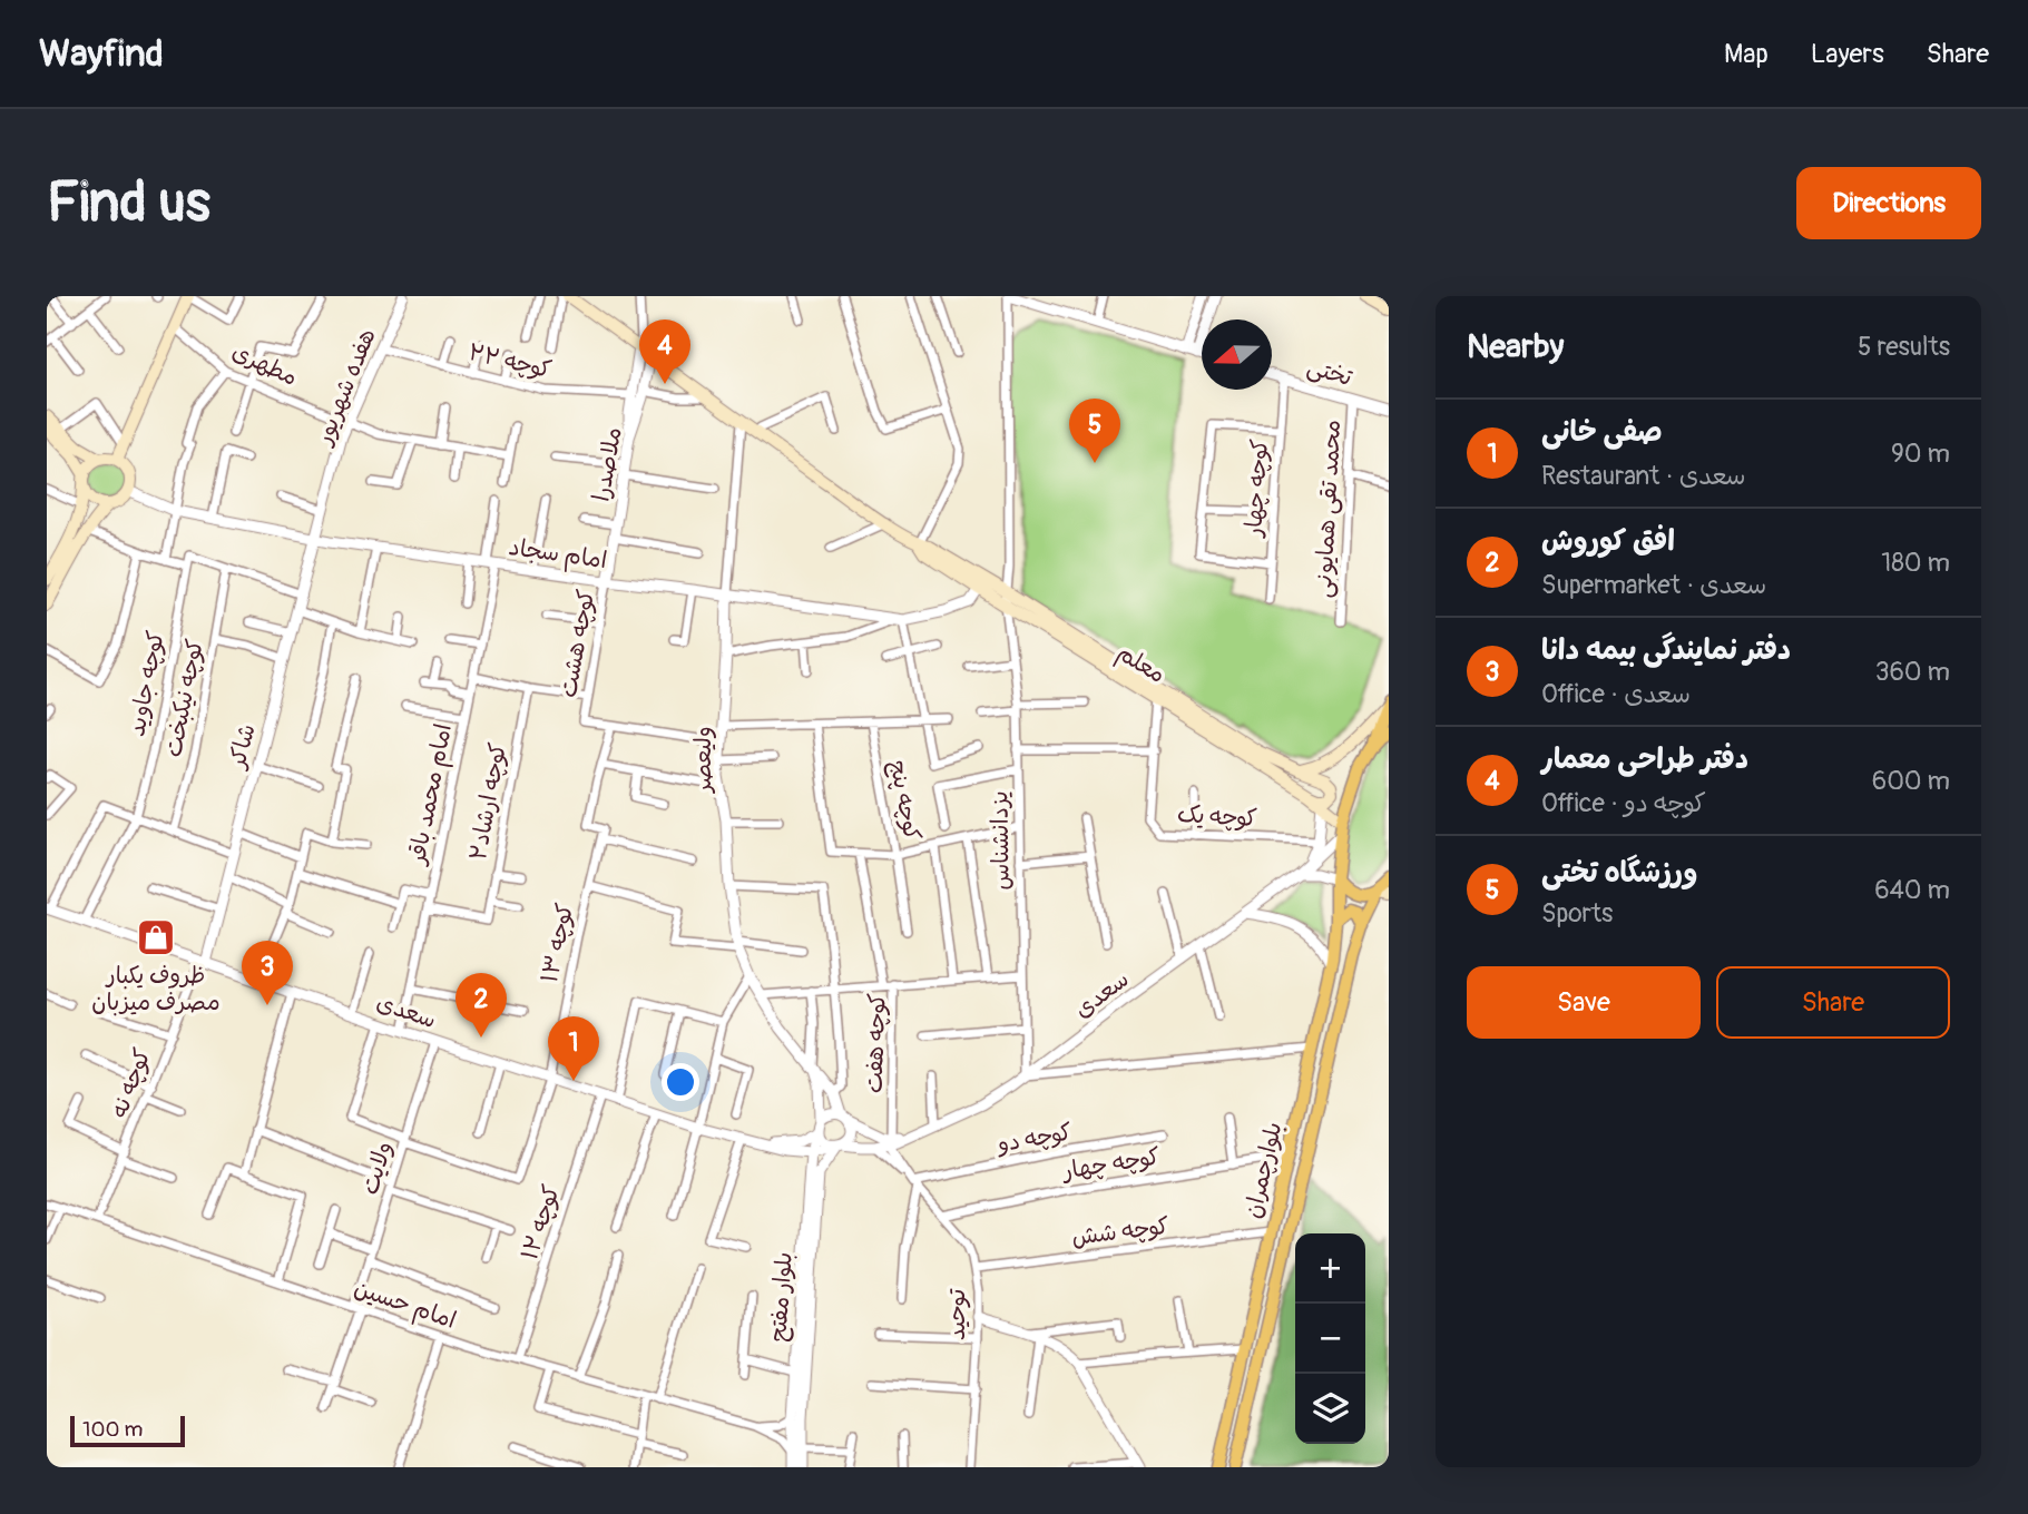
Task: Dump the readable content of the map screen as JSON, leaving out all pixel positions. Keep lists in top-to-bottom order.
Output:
{
  "streets": {
    "main road": ["معلم", "بلوارچمران"],
    "street": [
      "کوچه ۲۲",
      "مطهری",
      "تختی",
      "هفده شهریور",
      "ملاصدرا",
      "کوچه چهار",
      "محمد تقی همایونی",
      "امام سجاد",
      "کوچه هشت",
      "کوچه جاوید",
      "کوچه نیکبخت",
      "شاکر",
      "ولیعصر",
      "امام محمد باقر",
      "کوچه پنج",
      "کوچه ارشاد۲",
      "کوچه یک",
      "یزدانشناس",
      "کوچه ۱۳",
      "سعدی",
      "کوچه هفت",
      "کوچه نه",
      "کوچه دو",
      "ولایت",
      "کوچه ۱۲",
      "کوچه شش",
      "بلوار مفتح",
      "امام حسین",
      "توحید"
    ]
  },
  "crossings": [
    ["کوچه ۲۲", "هفده شهریور"],
    ["مطهری", "هفده شهریور"],
    ["تختی", "کوچه چهار"],
    ["تختی", "محمد تقی همایونی"],
    ["هفده شهریور", "امام سجاد"],
    ["هفده شهریور", "شاکر"],
    ["ملاصدرا", "امام سجاد"],
    ["ملاصدرا", "کوچه هشت"],
    ["ملاصدرا", "معلم"],
    ["کوچه چهار", "بلوارچمران"],
    ["کوچه چهار", "توحید"],
    ["امام سجاد", "کوچه هشت"],
    ["امام سجاد", "معلم"],
    ["امام سجاد", "شاکر"],
    ["امام سجاد", "ولیعصر"],
    ["امام سجاد", "امام محمد باقر"],
    ["معلم", "ولیعصر"],
    ["معلم", "کوچه یک"],
    ["معلم", "یزدانشناس"],
    ["معلم", "بلوارچمران"],
    ["کوچه جاوید", "کوچه نیکبخت"],
    ["کوچه جاوید", "سعدی"],
    ["شاکر", "سعدی"],
    ["شاکر", "کوچه نه"],
    ["ولیعصر", "سعدی"],
    ["ولیعصر", "بلوار مفتح"],
    ["امام محمد باقر", "کوچه ارشاد۲"],
    ["امام محمد باقر", "سعدی"],
    ["کوچه پنج", "یزدانشناس"],
    ["یزدانشناس", "سعدی"],
    ["یزدانشناس", "کوچه هفت"],
    ["کوچه ۱۳", "سعدی"],
    ["کوچه ۱۳", "ولایت"],
    ["سعدی", "کوچه هفت"],
    ["سعدی", "کوچه نه"],
    ["سعدی", "ولایت"],
    ["سعدی", "بلوارچمران"],
    ["سعدی", "کوچه ۱۲"],
    ["سعدی", "بلوار مفتح"],
    ["کوچه نه", "امام حسین"],
    ["کوچه دو", "توحید"],
    ["ولایت", "امام حسین"],
    ["بلوارچمران", "کوچه شش"],
    ["کوچه ۱۲", "امام حسین"],
    ["کوچه شش", "توحید"]
  ],
  "places": {
    "shop": ["ظروف یکبار مصرف میزبان"]
  },
  "scale_bar": "100 m",
  "north": "left",
  "page": {
    "header": "Wayfind",
    "nav": ["Map", "Layers", "Share"],
    "buttons": [
      "Directions",
      ["Save", "Share"]
    ],
    "title": "Find us",
    "heading": ["Nearby", "5 results"],
    "pins": [
      "4",
      "5",
      "3",
      "2",
      "1"
    ],
    "list": [
      {
        "mark": "1",
        "name": "صفی خانی",
        "note": "Restaurant · سعدی",
        "value": "90 m"
      },
      {
        "mark": "2",
        "name": "افق کوروش",
        "note": "Supermarket · سعدی",
        "value": "180 m"
      },
      {
        "mark": "3",
        "name": "دفتر نمایندگی بیمه دانا",
        "note": "Office · سعدی",
        "value": "360 m"
      },
      {
        "mark": "4",
        "name": "دفتر طراحی معمار",
        "note": "Office · کوچه دو",
        "value": "600 m"
      },
      {
        "mark": "5",
        "name": "ورزشگاه تختی",
        "note": "Sports",
        "value": "640 m"
      }
    ],
    "map_buttons": ["+", "−"],
    "scale": "100 m"
  }
}
